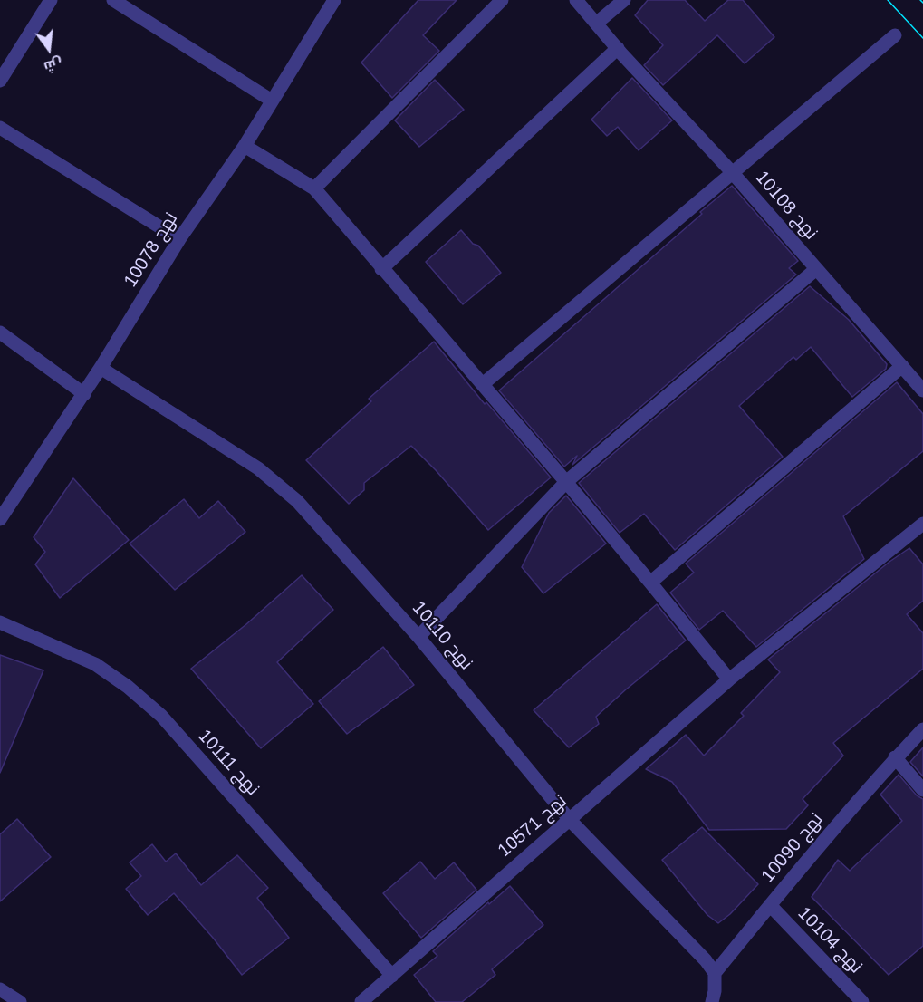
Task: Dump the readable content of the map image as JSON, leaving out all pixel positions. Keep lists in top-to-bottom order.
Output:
{
  "streets": {
    "street": [
      "نهج 10108",
      "نهج 10078",
      "نهج 10110",
      "نهج 10111",
      "نهج 10571",
      "نهج 10090",
      "نهج 10104"
    ]
  },
  "crossings": [
    ["نهج 10078", "نهج 10110"],
    ["نهج 10110", "نهج 10571"],
    ["نهج 10110", "نهج 10090"],
    ["نهج 10111", "نهج 10571"],
    ["نهج 10090", "نهج 10104"]
  ],
  "north": "bottom"
}
